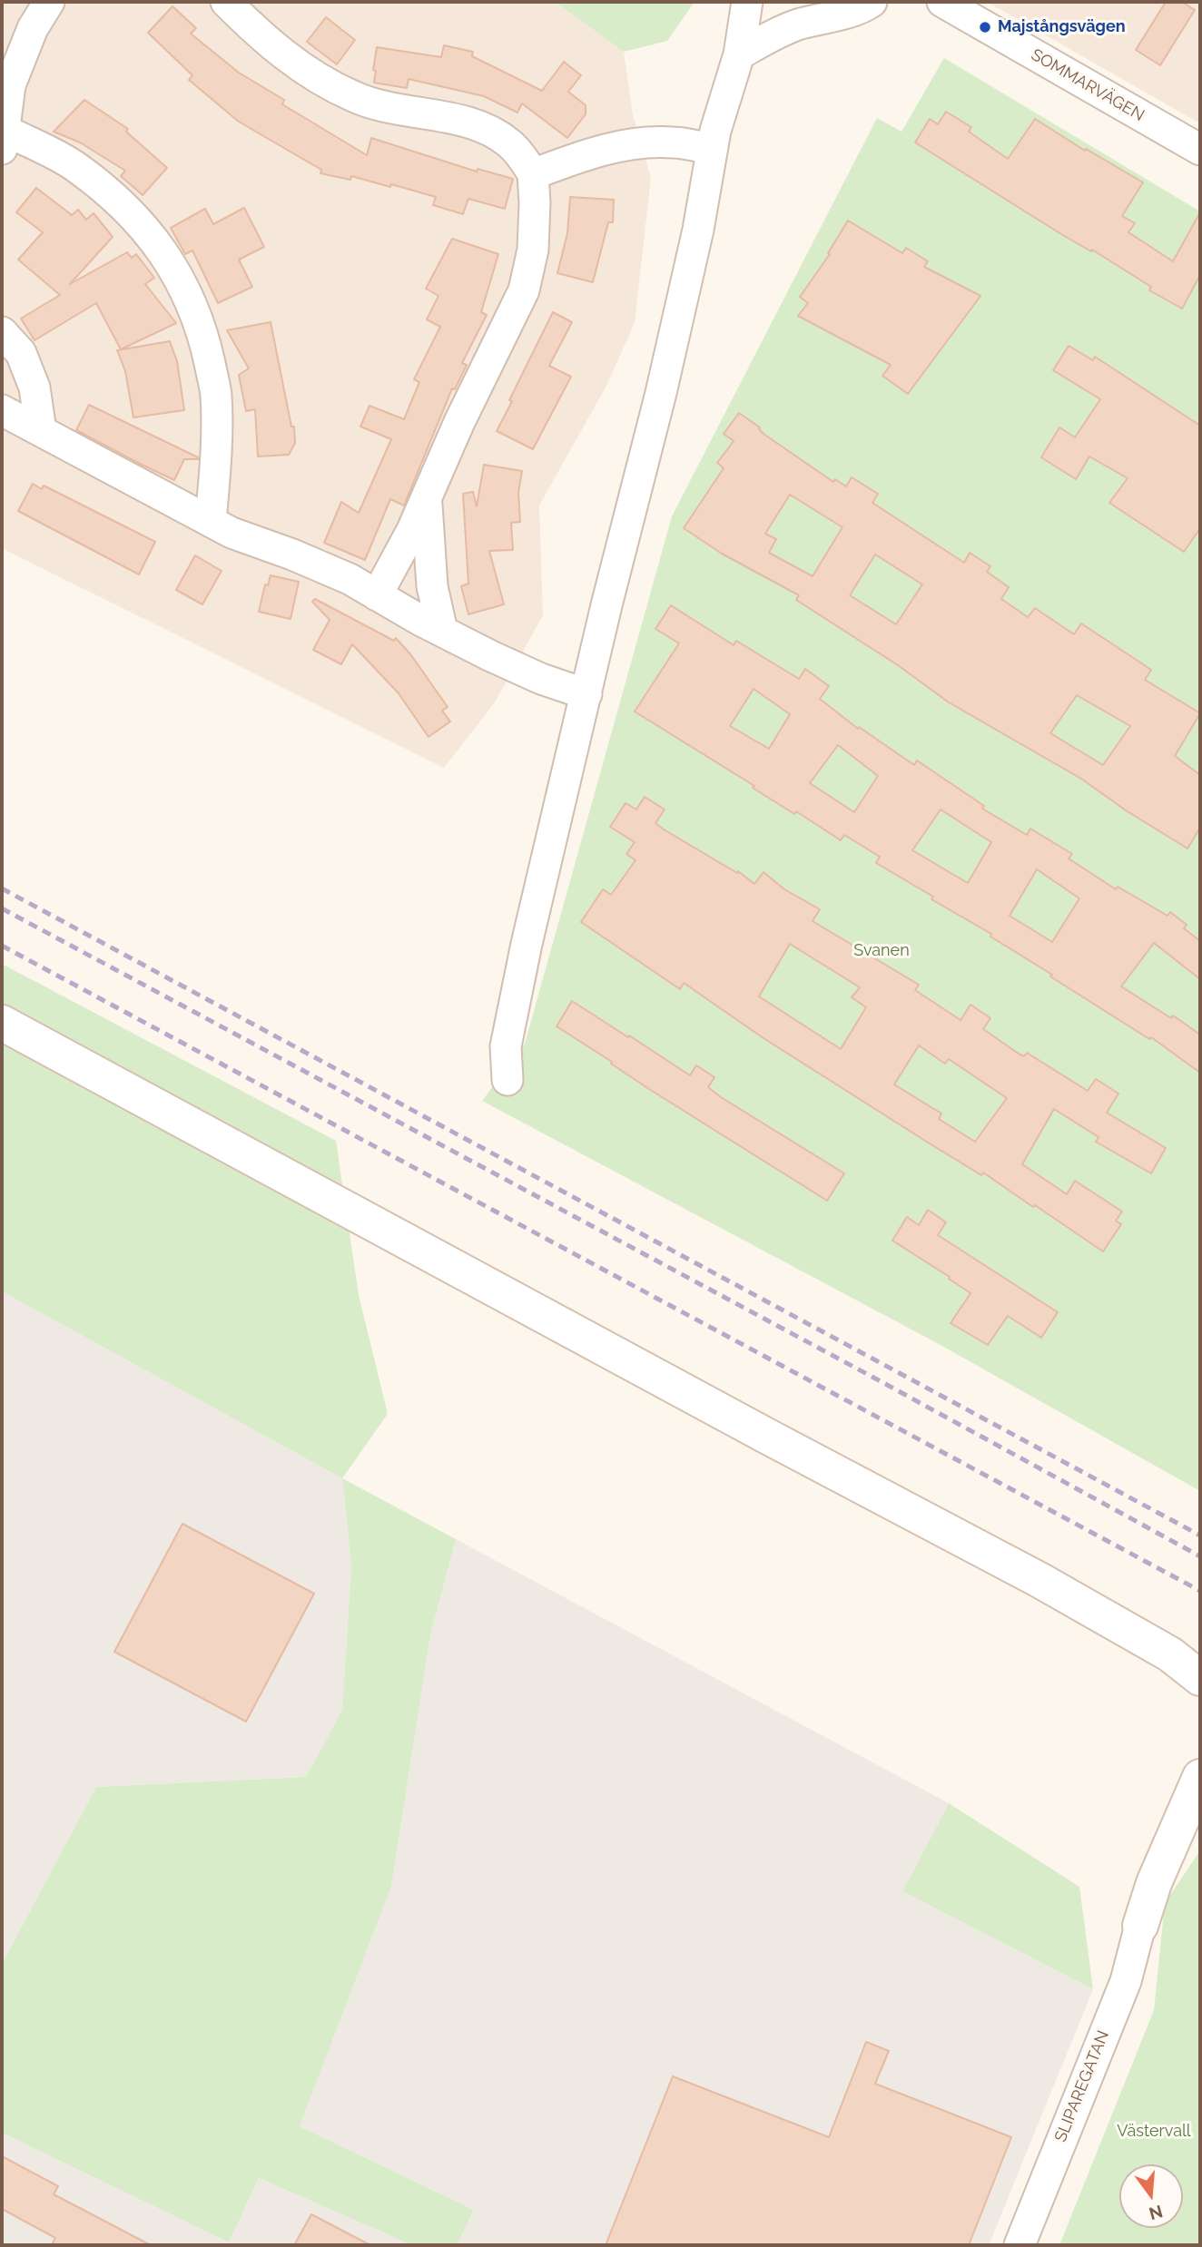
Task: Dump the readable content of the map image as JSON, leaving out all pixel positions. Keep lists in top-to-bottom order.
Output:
{
  "streets": {
    "street": ["SOMMARVÄGEN", "SLIPAREGATAN"]
  },
  "parks": ["Svanen", "Västervall"],
  "places": ["Majstångsvägen"],
  "north": "bottom"
}
